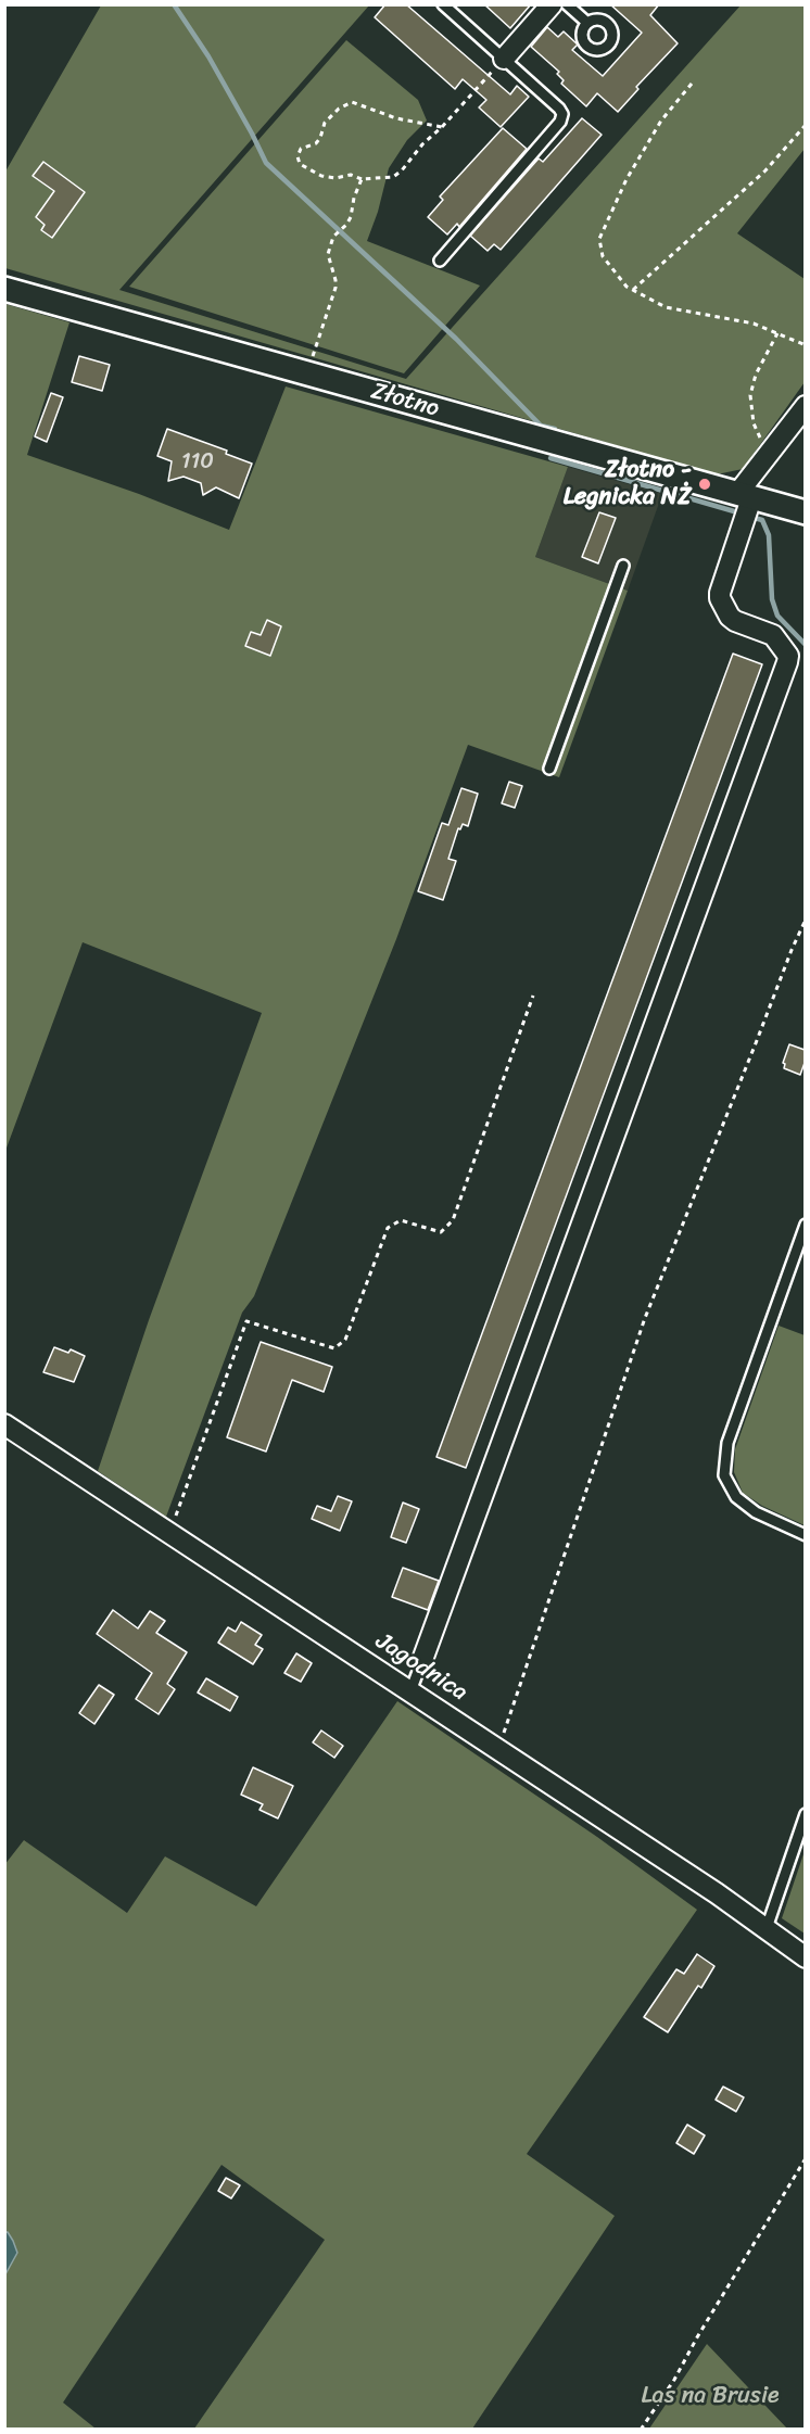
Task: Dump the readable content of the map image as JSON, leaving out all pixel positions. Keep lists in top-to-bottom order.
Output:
{
  "streets": {
    "street": ["Złotno", "Jagodnica"]
  },
  "parks": ["Las na Brusie"],
  "places": ["Złotno - Legnicka NŻ"],
  "house_numbers": ["110"]
}
